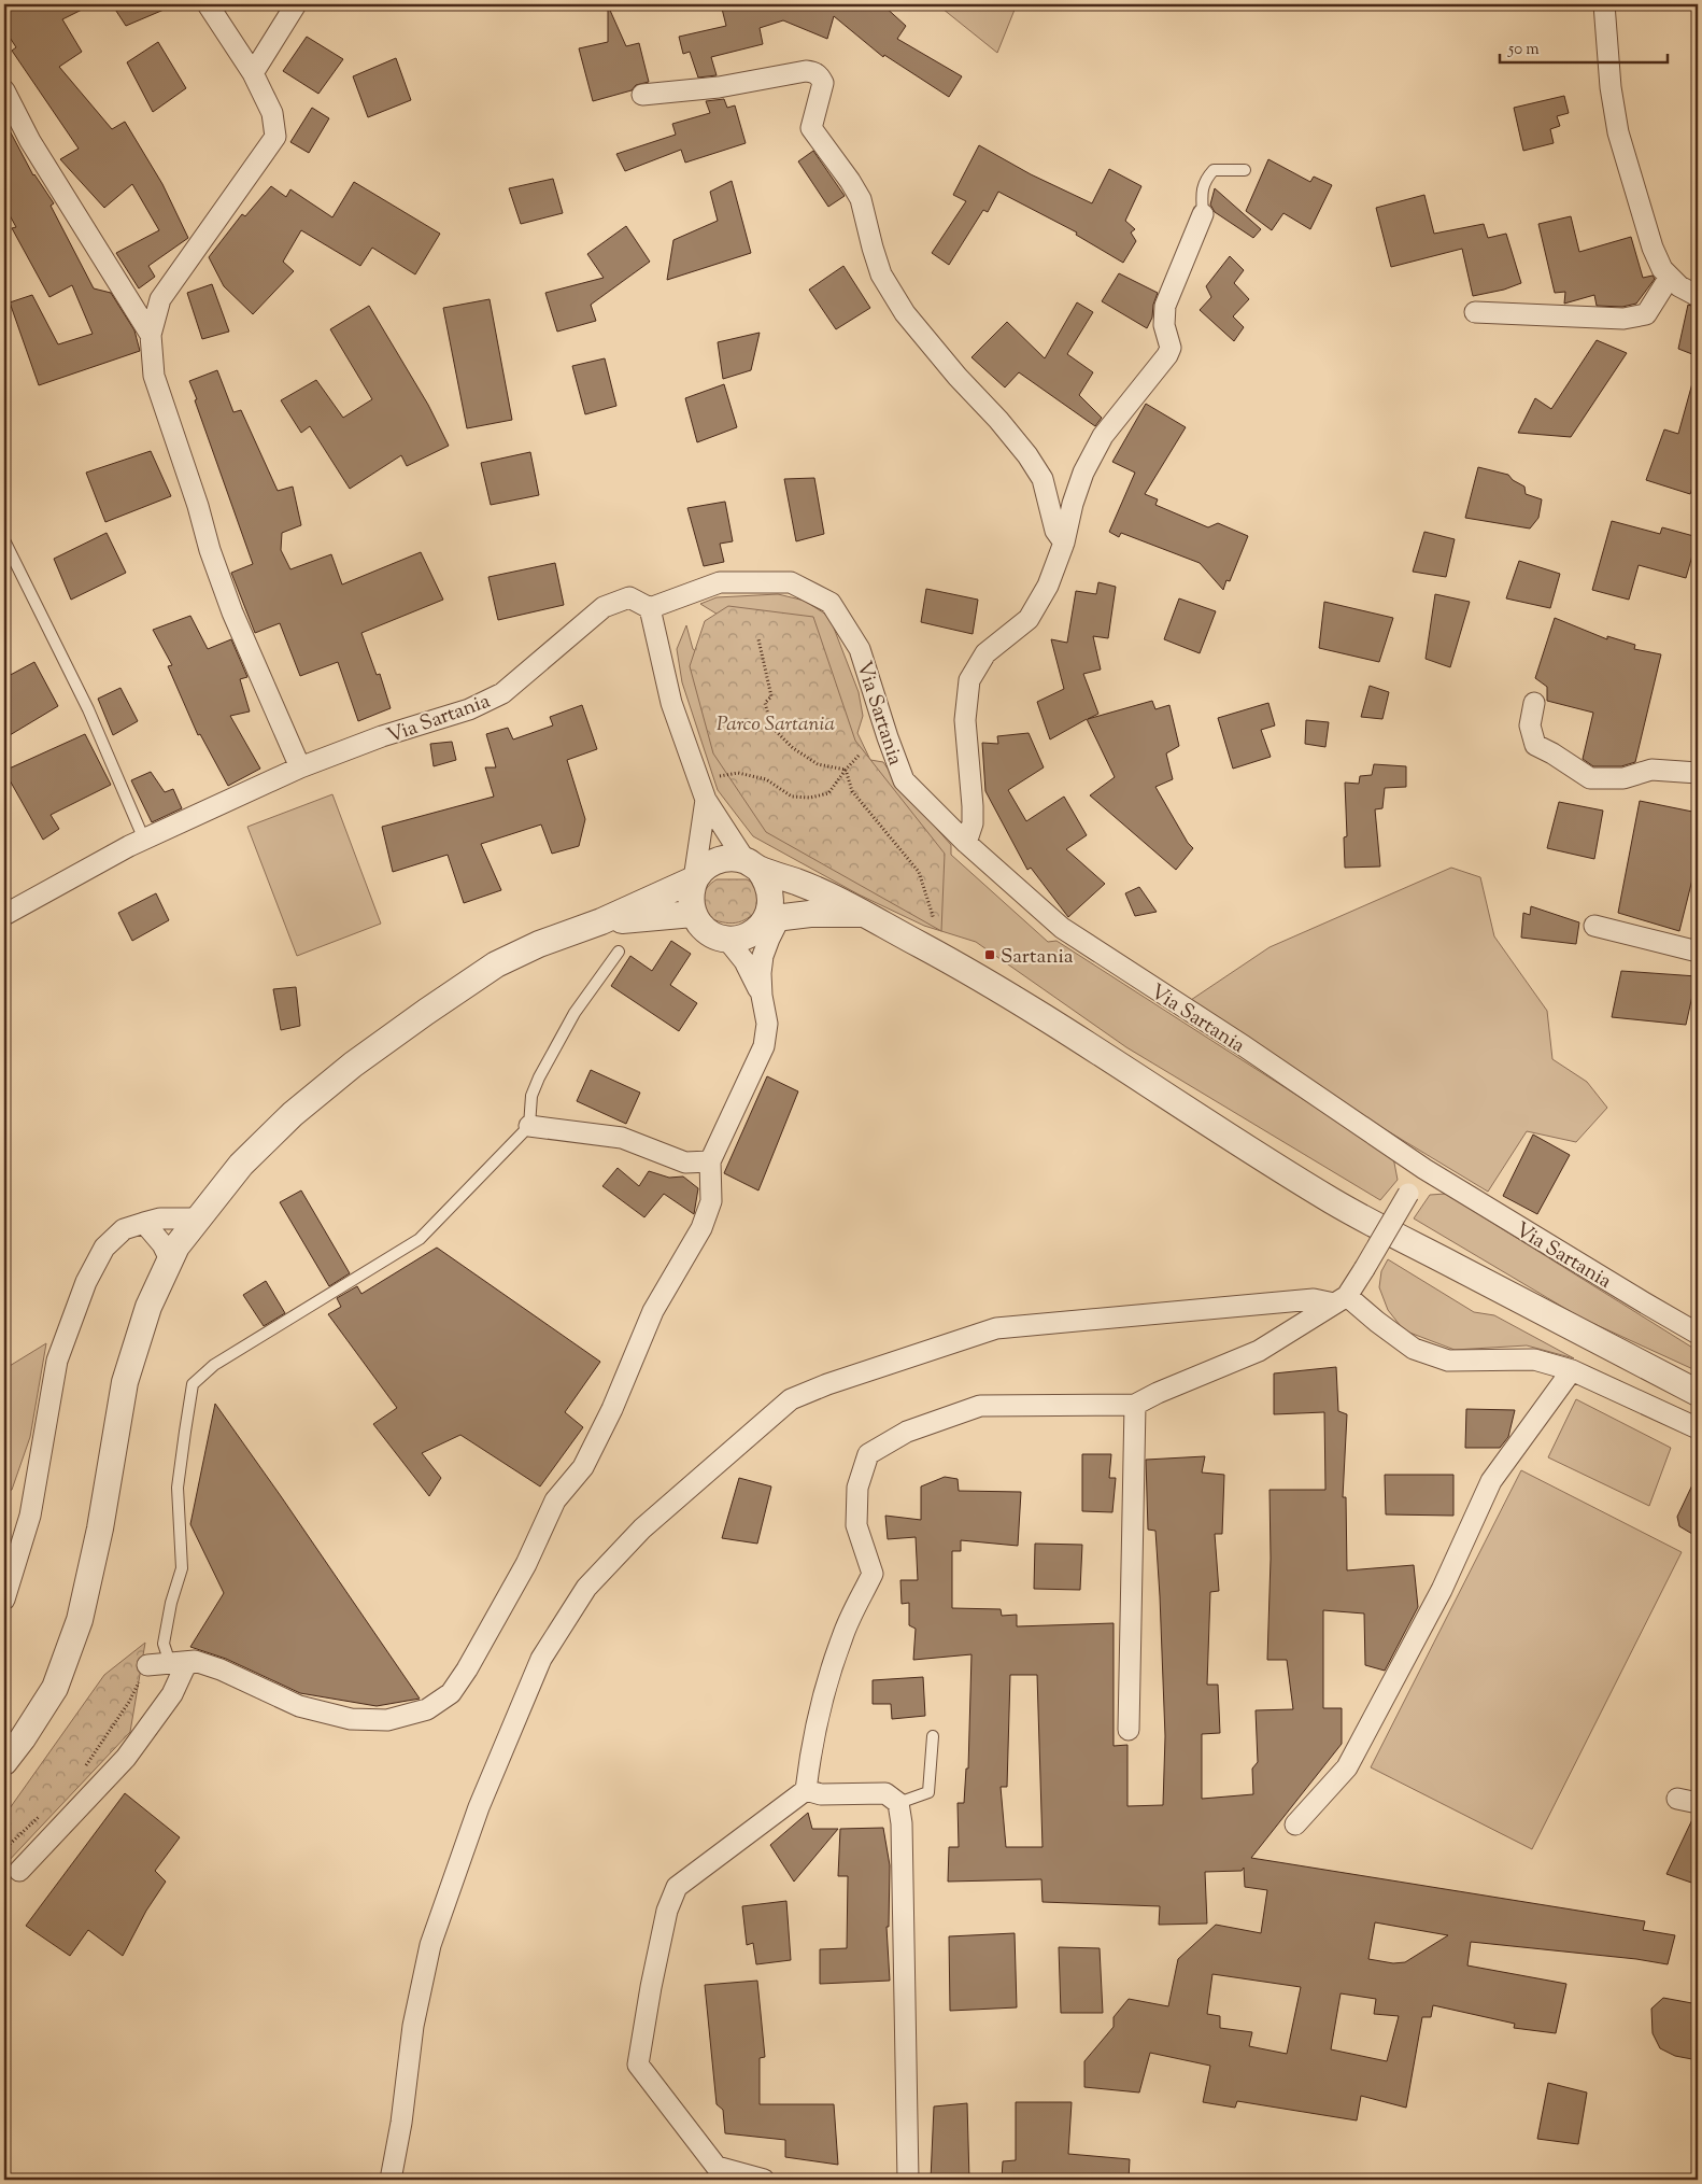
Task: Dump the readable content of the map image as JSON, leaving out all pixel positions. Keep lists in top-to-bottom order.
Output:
{
  "streets": {
    "street": ["Via Sartania"]
  },
  "parks": ["Parco Sartania"],
  "places": {
    "transit": ["Sartania"]
  },
  "scale_bar": "50 m"
}
